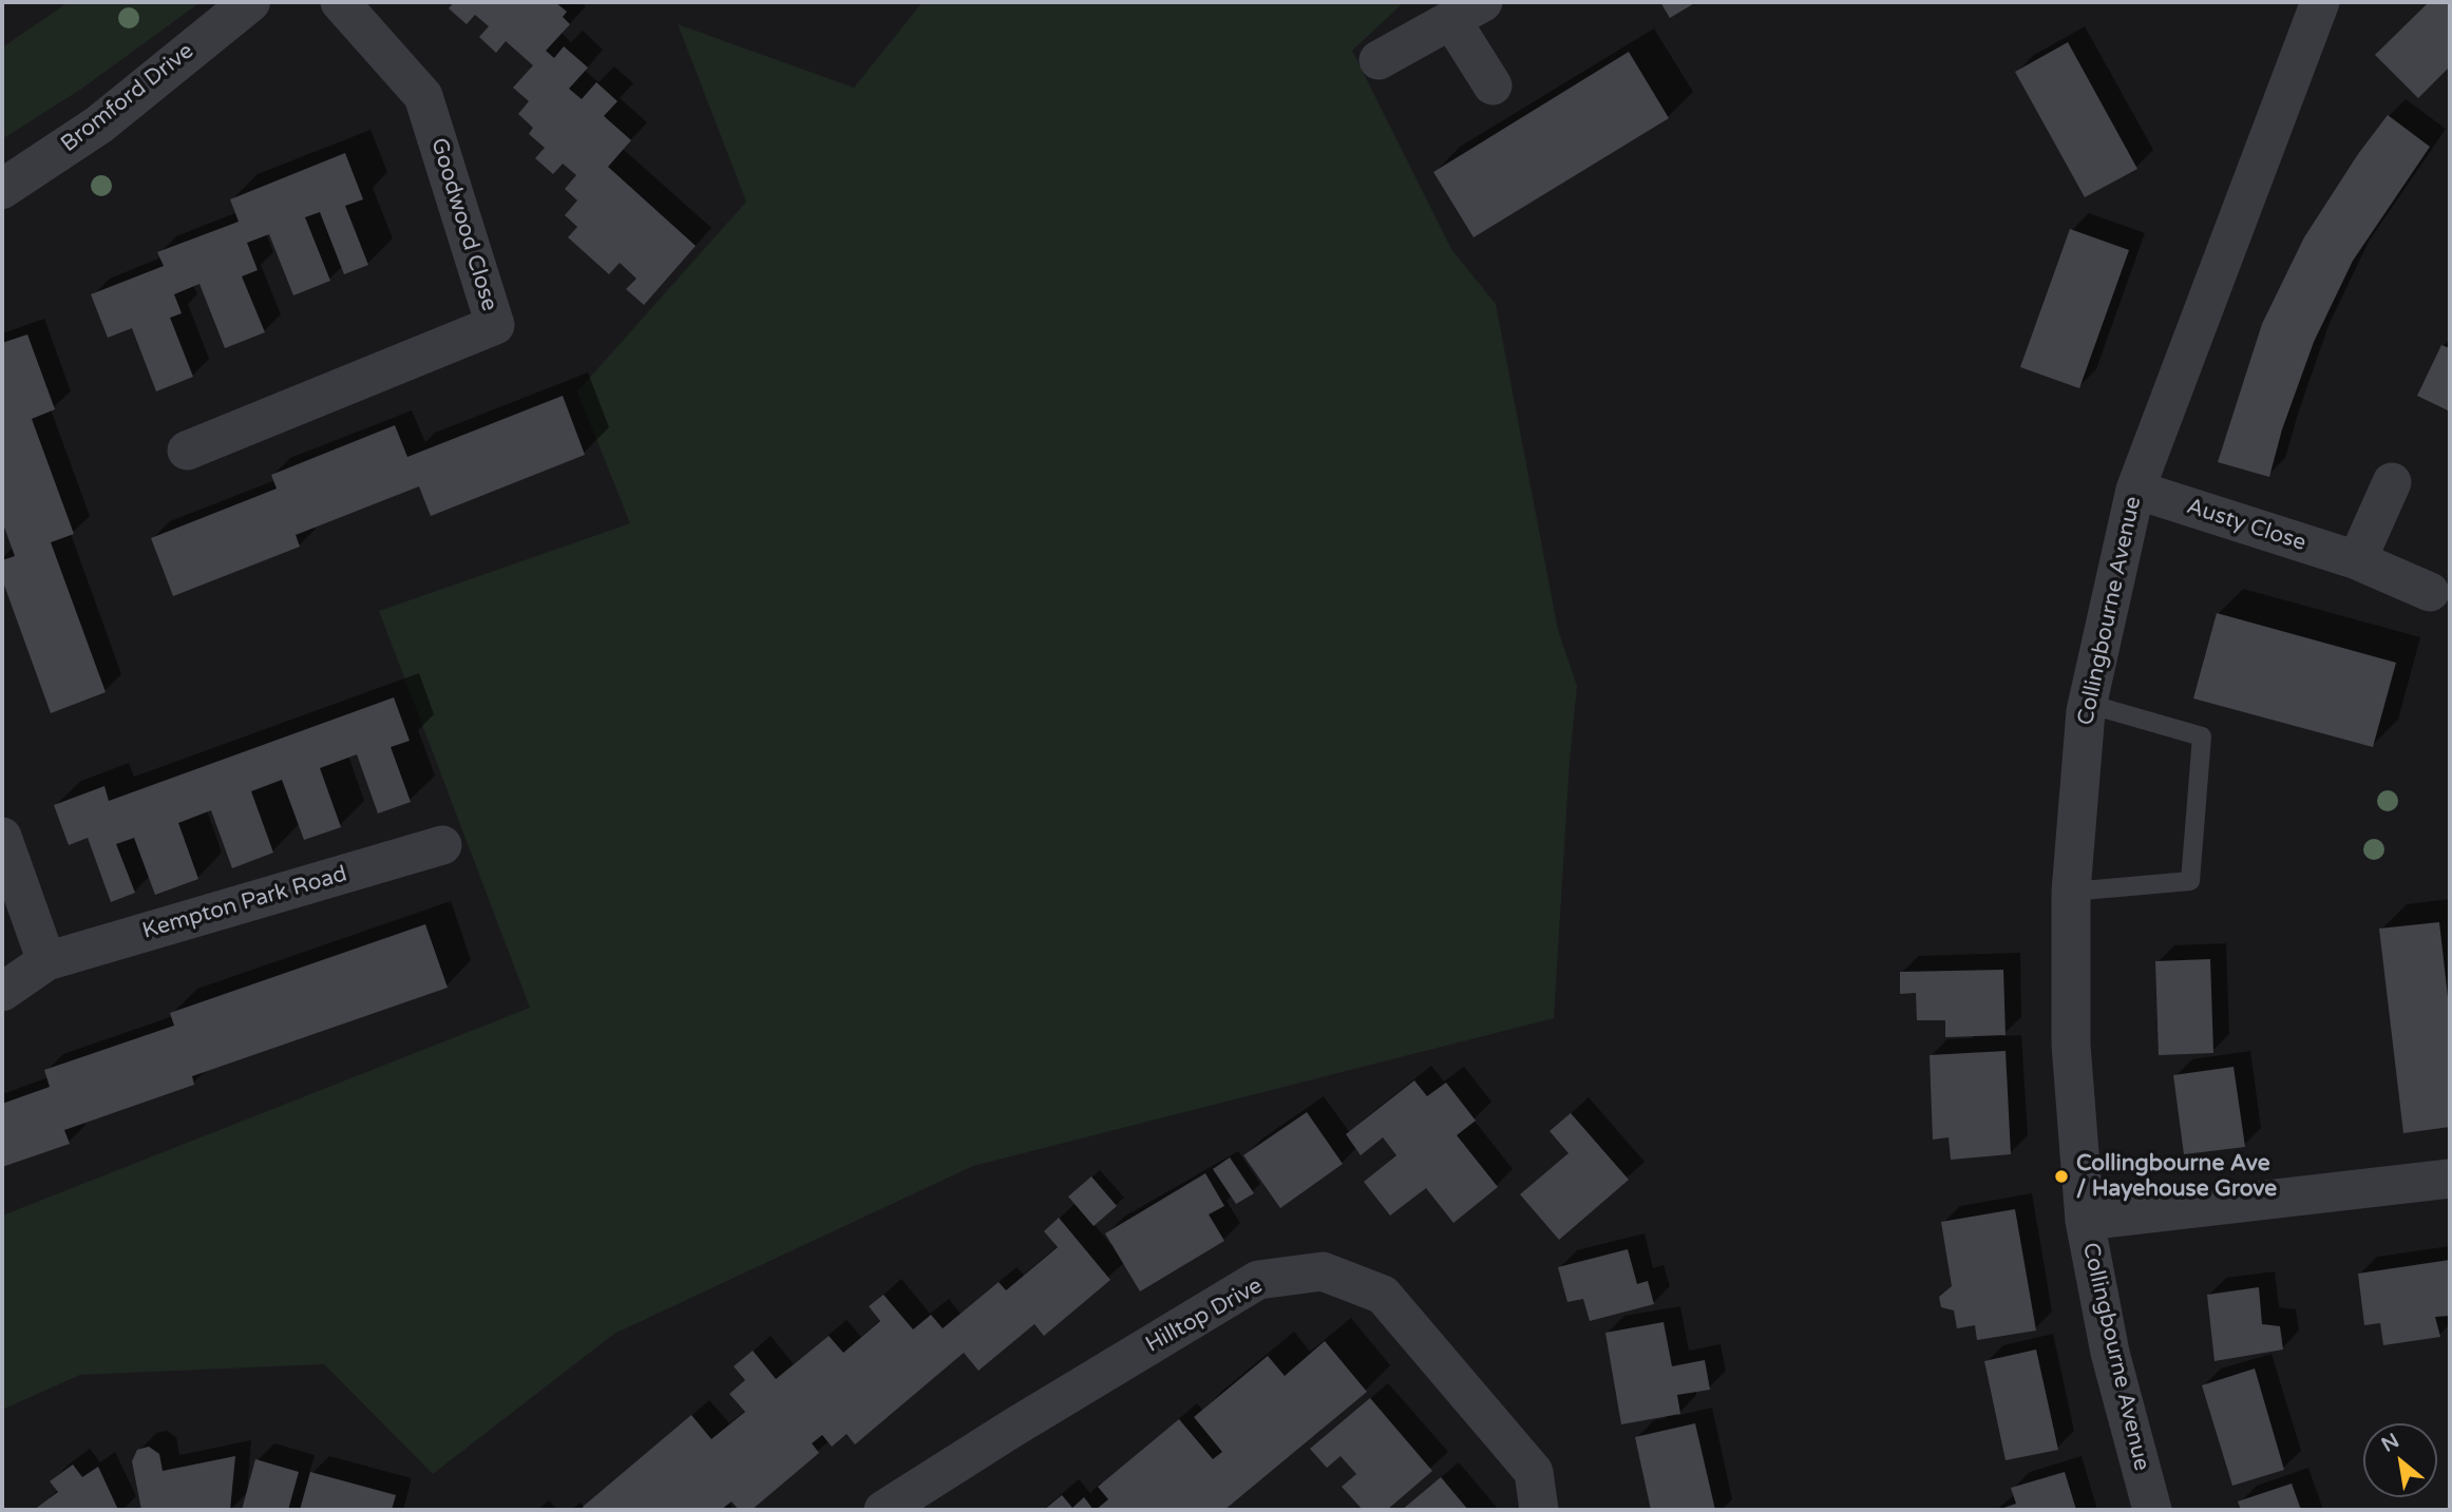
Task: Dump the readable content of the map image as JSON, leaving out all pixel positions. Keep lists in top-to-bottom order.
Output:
{
  "streets": {
    "street": [
      "Bromford Drive",
      "Goodwood Close",
      "Austy Close",
      "Collingbourne Avenue",
      "Kempton Park Road",
      "Hilltop Drive"
    ]
  },
  "crossings": [
    ["Austy Close", "Collingbourne Avenue"]
  ],
  "places": ["Collingbourne Ave / Hayehouse Grove"],
  "north": "top left"
}
